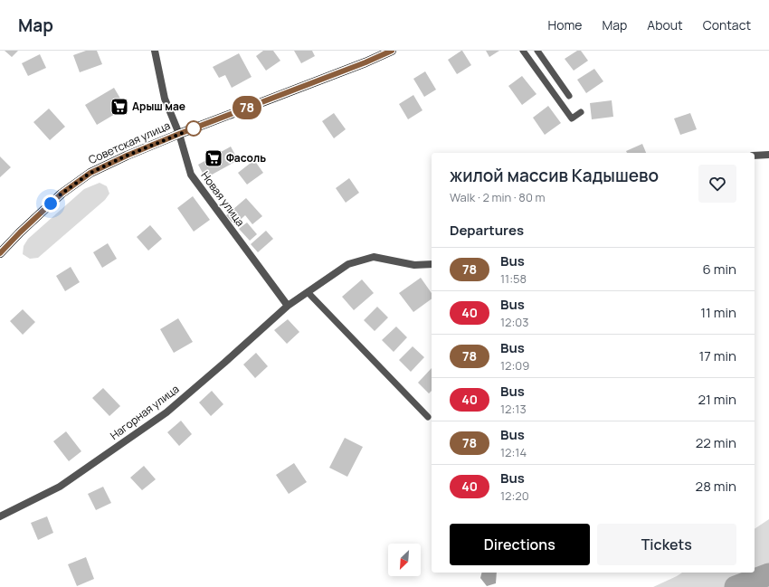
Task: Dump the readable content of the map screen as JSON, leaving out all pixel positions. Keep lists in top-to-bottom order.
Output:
{
  "streets": {
    "main road": ["Советская улица"],
    "street": ["Новая улица", "Нагорная улица"]
  },
  "crossings": [
    ["Советская улица", "Новая улица"],
    ["Новая улица", "Нагорная улица"]
  ],
  "places": {
    "supermarket": ["Арыш мае", "Фасоль"]
  },
  "lines": ["bus line 78"],
  "north": "bottom left",
  "page": {
    "header": "Map",
    "nav": [
      "Home",
      "Map",
      "About",
      "Contact"
    ],
    "on_map": "78",
    "heading": [
      ["жилой массив Кадышево", "Walk · 2 min · 80 m"],
      "Departures"
    ],
    "list": [
      {
        "mark": "78",
        "name": "Bus",
        "note": "11:58",
        "value": "6 min"
      },
      {
        "mark": "40",
        "name": "Bus",
        "note": "12:03",
        "value": "11 min"
      },
      {
        "mark": "78",
        "name": "Bus",
        "note": "12:09",
        "value": "17 min"
      },
      {
        "mark": "40",
        "name": "Bus",
        "note": "12:13",
        "value": "21 min"
      },
      {
        "mark": "78",
        "name": "Bus",
        "note": "12:14",
        "value": "22 min"
      },
      {
        "mark": "40",
        "name": "Bus",
        "note": "12:20",
        "value": "28 min"
      }
    ],
    "buttons": ["Directions", "Tickets"]
  }
}
